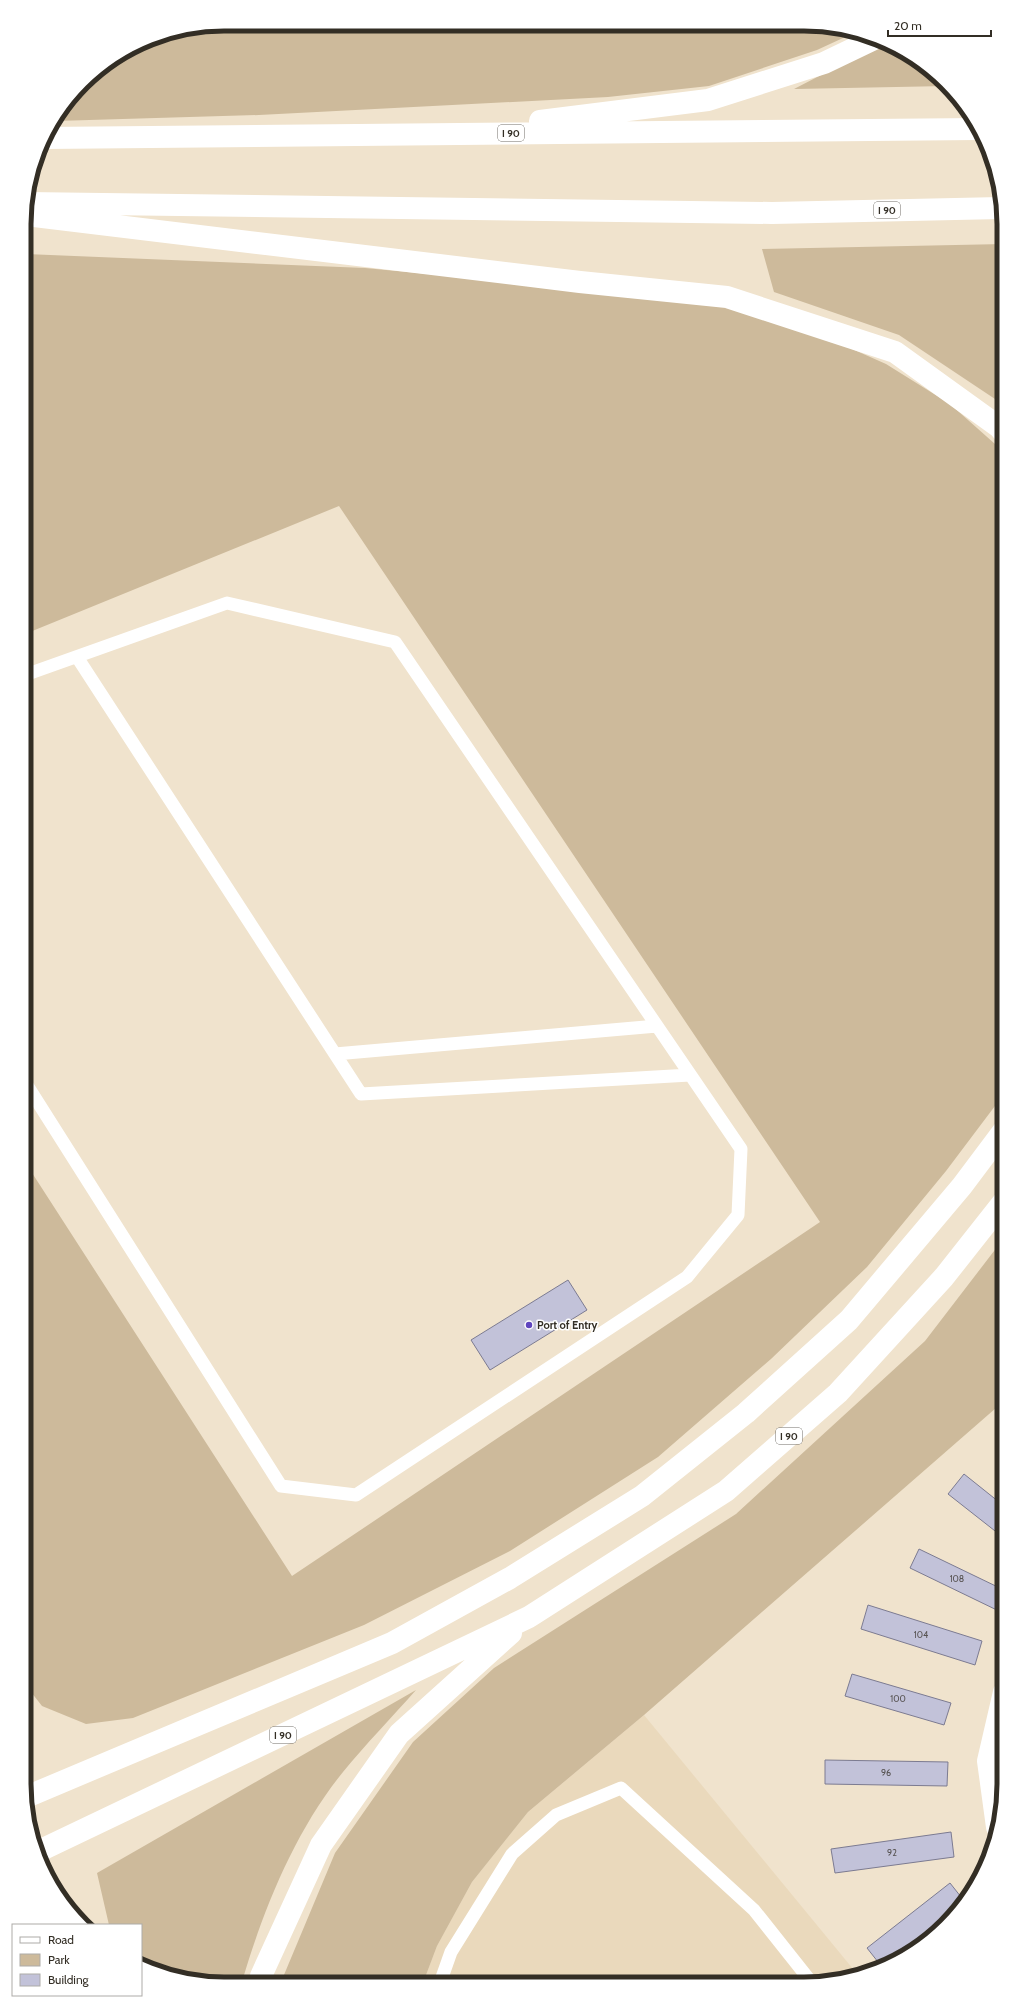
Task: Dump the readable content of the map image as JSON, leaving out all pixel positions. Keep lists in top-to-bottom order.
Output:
{
  "streets": {
    "main road": ["I 90"]
  },
  "places": ["Port of Entry"],
  "house_numbers": [
    "108",
    "104",
    "100",
    "96",
    "92"
  ],
  "legend": ["Road", "Park", "Building"],
  "scale_bar": "20 m"
}
